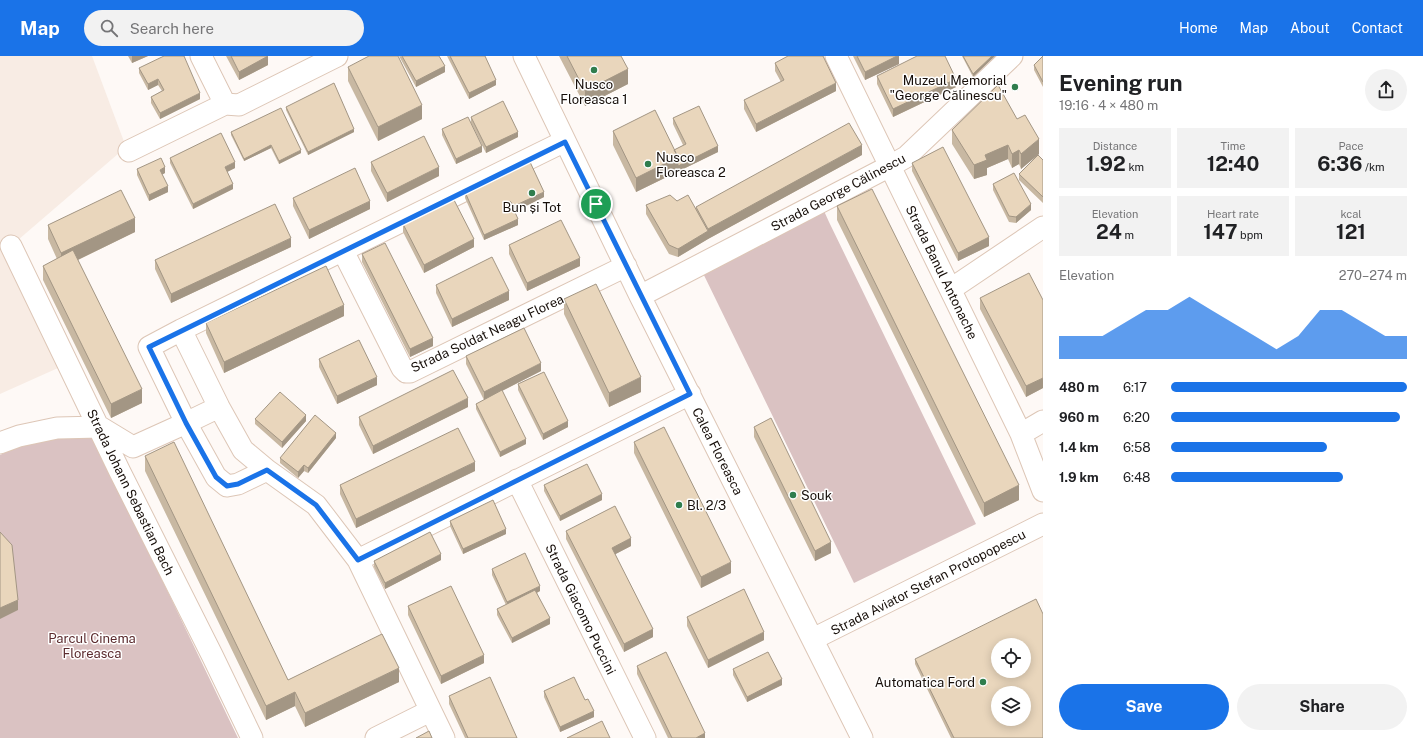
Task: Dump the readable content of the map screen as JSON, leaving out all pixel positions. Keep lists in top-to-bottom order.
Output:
{
  "streets": {
    "street": [
      "Strada George Călinescu",
      "Strada Banul Antonache",
      "Strada Soldat Neagu Florea",
      "Calea Floreasca",
      "Strada Johann Sebastian Bach",
      "Strada Aviator Stefan Protopopescu",
      "Strada Giacomo Puccini"
    ]
  },
  "crossings": [
    ["Strada George Călinescu", "Strada Banul Antonache"],
    ["Strada George Călinescu", "Calea Floreasca"],
    ["Strada Soldat Neagu Florea", "Calea Floreasca"],
    ["Calea Floreasca", "Strada Aviator Stefan Protopopescu"]
  ],
  "parks": ["Parcul Cinema Floreasca"],
  "places": [
    "Nusco Floreasca 1",
    "Muzeul Memorial \"George Călinescu\"",
    "Nusco Floreasca 2",
    "Bun și Tot",
    "Souk",
    "Bl. 2/3",
    "Automatica Ford"
  ],
  "page": {
    "header": "Map",
    "search": "Search here",
    "nav": [
      "Home",
      "Map",
      "About",
      "Contact"
    ],
    "heading": ["Evening run", "19:16 · 4 × 480 m"],
    "stats": [
      ["Distance", "1.92 km"],
      ["Time", "12:40"],
      ["Pace", "6:36 /km"],
      ["Elevation", "24 m"],
      ["Heart rate", "147 bpm"],
      ["kcal", "121"]
    ],
    "chart": ["Elevation", "270–274 m"],
    "list": [
      {
        "name": "480 m",
        "note": "6:17"
      },
      {
        "name": "960 m",
        "note": "6:20"
      },
      {
        "name": "1.4 km",
        "note": "6:58"
      },
      {
        "name": "1.9 km",
        "note": "6:48"
      }
    ],
    "buttons": ["Save", "Share"]
  }
}
